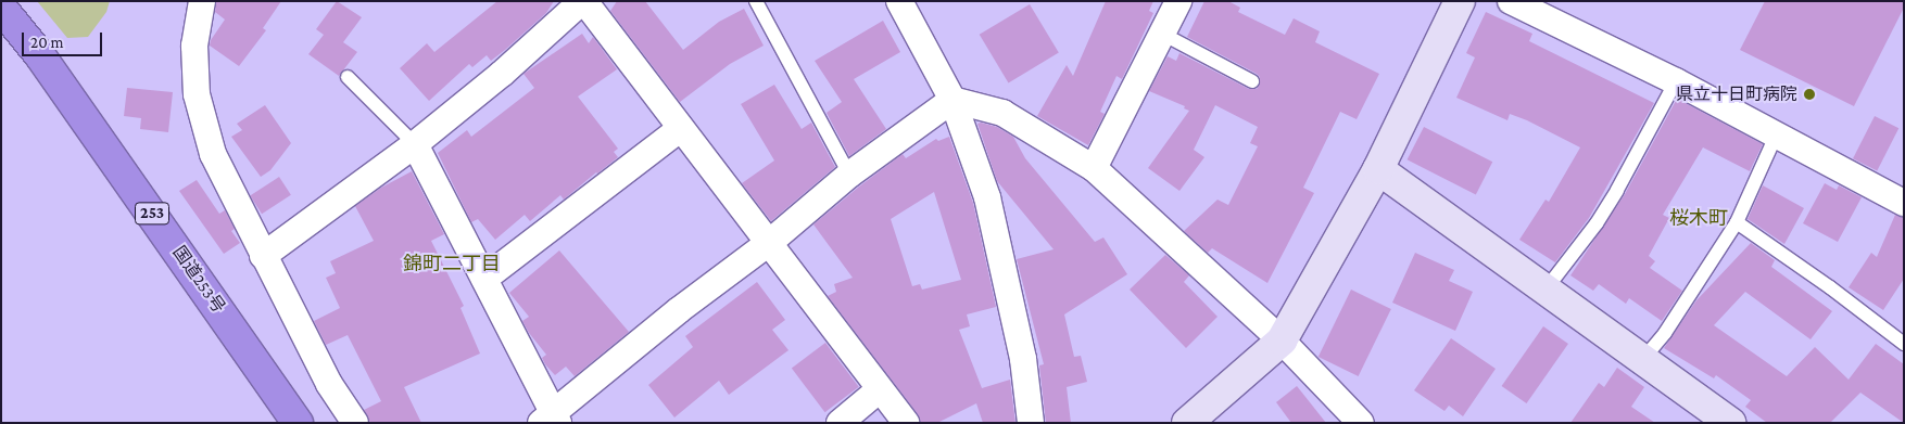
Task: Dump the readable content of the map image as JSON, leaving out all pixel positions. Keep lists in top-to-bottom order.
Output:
{
  "streets": {
    "highway": ["253", "国道253号"]
  },
  "districts": ["桜木町", "錦町二丁目"],
  "places": ["県立十日町病院"],
  "scale_bar": "20 m"
}
